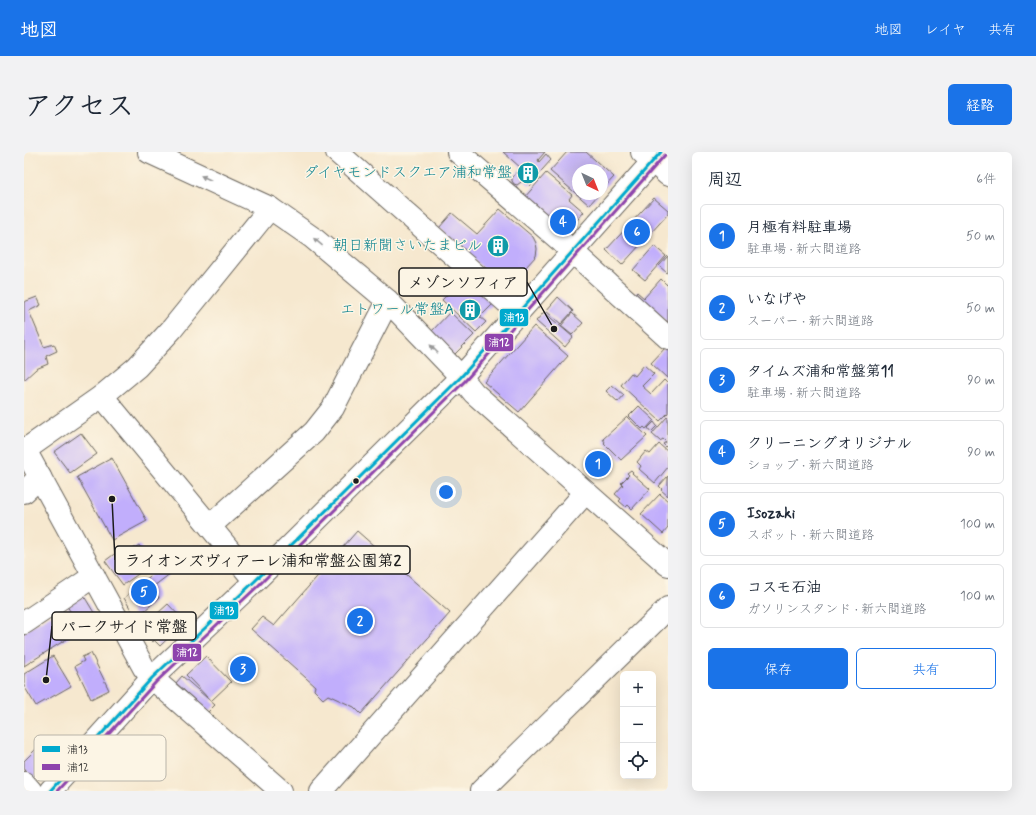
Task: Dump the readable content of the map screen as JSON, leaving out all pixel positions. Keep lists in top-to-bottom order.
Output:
{
  "places": {
    "building": ["ダイヤモンドスクエア浦和常盤", "朝日新聞さいたまビル", "エトワール常盤A"],
    "other": ["メゾンソフィア", "ライオンズヴィアーレ浦和常盤公園第2", "パークサイド常盤"]
  },
  "lines": ["transit line 浦13", "transit line 浦12"],
  "legend": ["浦13", "浦12"],
  "north": "bottom right",
  "page": {
    "header": "地図",
    "nav": ["地図", "レイヤ", "共有"],
    "title": "アクセス",
    "buttons": [
      "経路",
      ["保存", "共有"]
    ],
    "heading": ["周辺", "6件"],
    "list": [
      {
        "mark": "1",
        "name": "月極有料駐車場",
        "note": "駐車場 · 新六間道路",
        "value": "50 m"
      },
      {
        "mark": "2",
        "name": "いなげや",
        "note": "スーパー · 新六間道路",
        "value": "50 m"
      },
      {
        "mark": "3",
        "name": "タイムズ浦和常盤第11",
        "note": "駐車場 · 新六間道路",
        "value": "90 m"
      },
      {
        "mark": "4",
        "name": "クリーニングオリジナル",
        "note": "ショップ · 新六間道路",
        "value": "90 m"
      },
      {
        "mark": "5",
        "name": "Isozaki",
        "note": "スポット · 新六間道路",
        "value": "100 m"
      },
      {
        "mark": "6",
        "name": "コスモ石油",
        "note": "ガソリンスタンド · 新六間道路",
        "value": "100 m"
      }
    ],
    "pins": [
      "4",
      "6",
      "1",
      "5",
      "2",
      "3"
    ],
    "map_buttons": ["+", "−"]
  }
}
